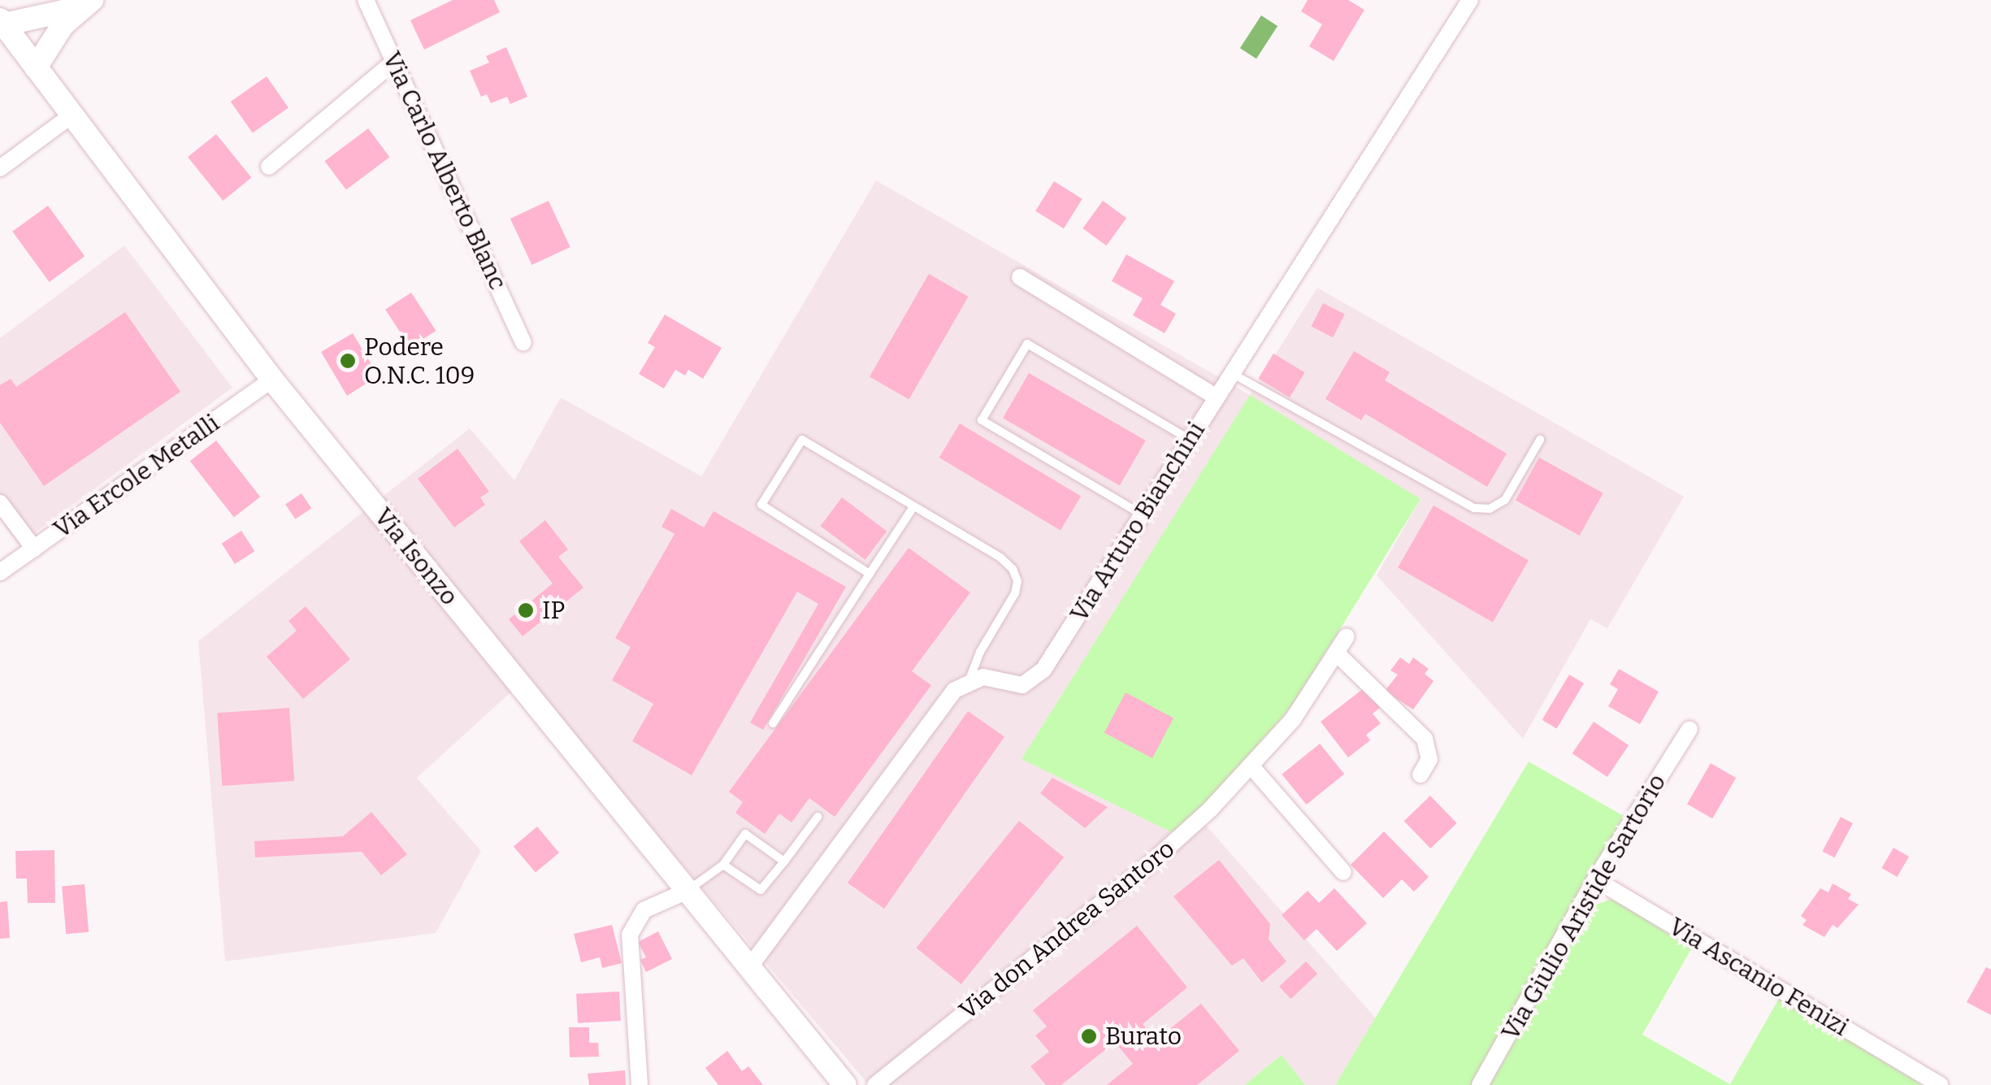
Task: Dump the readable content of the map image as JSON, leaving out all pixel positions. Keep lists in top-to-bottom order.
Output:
{
  "streets": {
    "main road": ["Via Isonzo"],
    "street": [
      "Via Carlo Alberto Blanc",
      "Via Ercole Metalli",
      "Via Arturo Bianchini",
      "Via Giulio Aristide Sartorio",
      "Via don Andrea Santoro",
      "Via Ascanio Fenizi"
    ]
  },
  "crossings": [
    ["Via Ercole Metalli", "Via Isonzo"],
    ["Via Giulio Aristide Sartorio", "Via Ascanio Fenizi"]
  ],
  "places": ["Podere O.N.C. 109", "IP", "Burato"]
}
